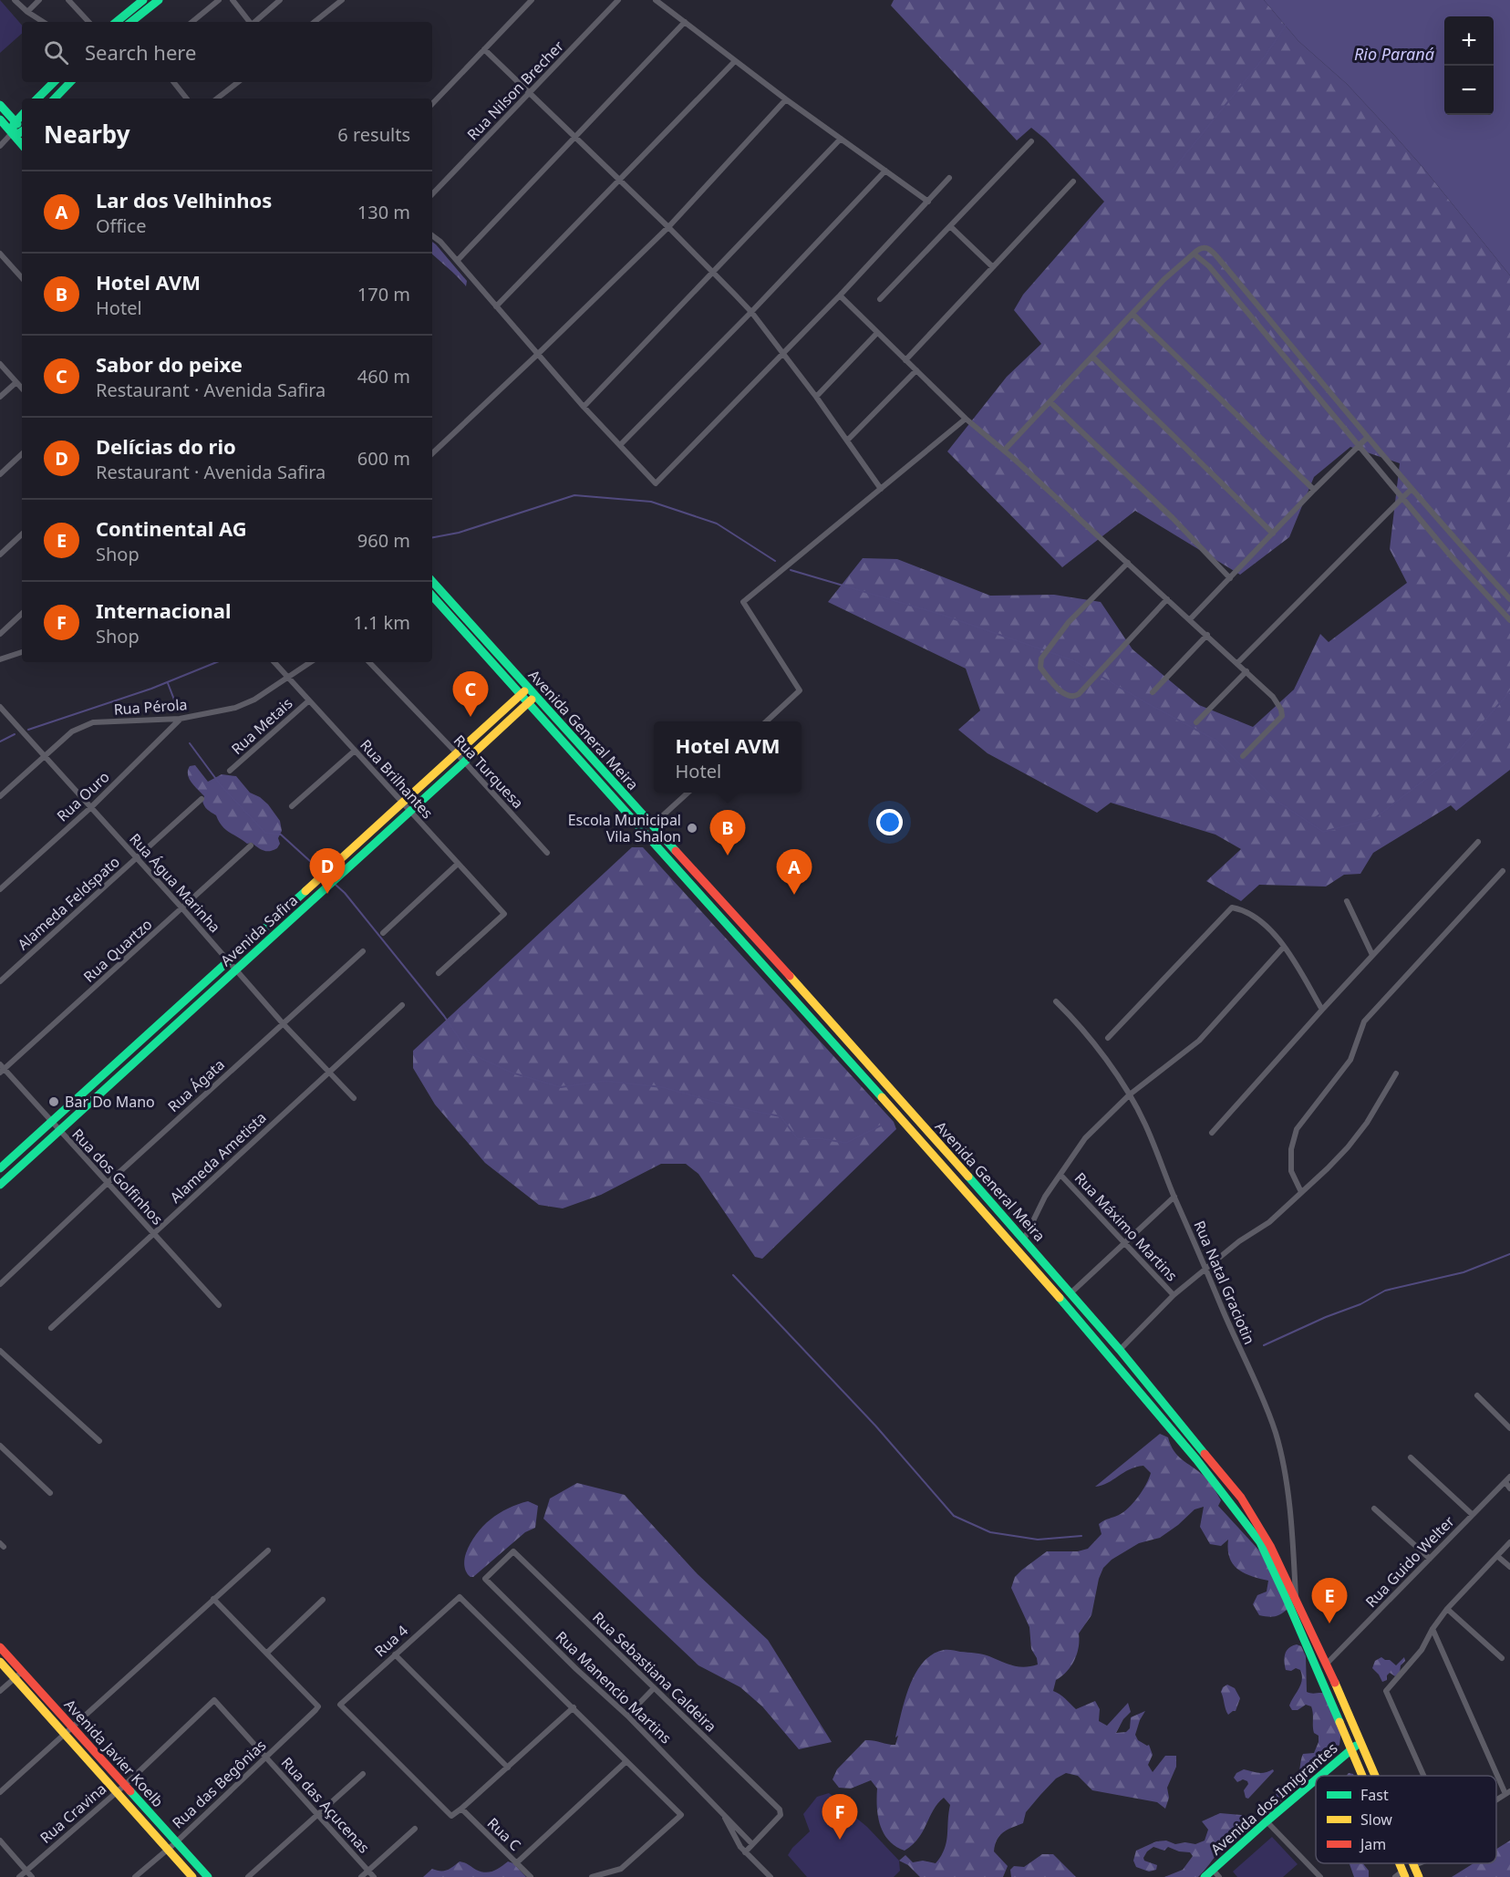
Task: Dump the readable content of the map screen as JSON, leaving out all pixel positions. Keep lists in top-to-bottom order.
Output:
{
  "streets": {
    "main road": [
      "Avenida General Meira",
      "Avenida Safira",
      "Avenida Javier Koelb",
      "Avenida dos Imigrantes"
    ],
    "street": [
      "Rua Nilson Brecher",
      "Rua Pérola",
      "Rua Metais",
      "Rua Turquesa",
      "Rua Brilhantes",
      "Rua Ouro",
      "Rua Água Marinha",
      "Alameda Feldspato",
      "Rua Quartzo",
      "Rua Ágata",
      "Alameda Ametista",
      "Rua dos Golfinhos",
      "Rua Máximo Martins",
      "Rua Natal Graciotin",
      "Rua Guido Welter",
      "Rua 4",
      "Rua Sebastiana Caldeira",
      "Rua Manencio Martins",
      "Rua das Begônias",
      "Rua das Açucenas",
      "Rua Cravina",
      "Rua C"
    ]
  },
  "crossings": [
    ["Rua Pérola", "Rua Brilhantes"],
    ["Rua Pérola", "Rua Ouro"],
    ["Rua Pérola", "Rua Água Marinha"],
    ["Rua Metais", "Rua Brilhantes"],
    ["Avenida General Meira", "Avenida Safira"],
    ["Avenida General Meira", "Rua Natal Graciotin"],
    ["Avenida General Meira", "Rua Guido Welter"],
    ["Avenida General Meira", "Avenida dos Imigrantes"],
    ["Rua Turquesa", "Avenida Safira"],
    ["Rua Brilhantes", "Avenida Safira"],
    ["Rua Ouro", "Rua Água Marinha"],
    ["Rua Água Marinha", "Alameda Feldspato"],
    ["Rua Água Marinha", "Avenida Safira"],
    ["Rua Água Marinha", "Rua Quartzo"],
    ["Rua Água Marinha", "Rua Ágata"],
    ["Rua Água Marinha", "Alameda Ametista"],
    ["Avenida Safira", "Rua dos Golfinhos"],
    ["Rua Quartzo", "Rua dos Golfinhos"],
    ["Rua Ágata", "Rua dos Golfinhos"],
    ["Alameda Ametista", "Rua dos Golfinhos"],
    ["Rua 4", "Rua C"],
    ["Rua Sebastiana Caldeira", "Rua Manencio Martins"],
    ["Avenida Javier Koelb", "Rua das Begônias"],
    ["Avenida Javier Koelb", "Rua Cravina"],
    ["Rua das Begônias", "Rua das Açucenas"],
    ["Rua das Açucenas", "Rua Cravina"]
  ],
  "water": ["Rio Paraná"],
  "places": ["Escola Municipal Vila Shalon", "Bar Do Mano"],
  "legend": ["Fast", "Slow", "Jam"],
  "page": {
    "map_buttons": ["+", "−"],
    "search": "Search here",
    "heading": ["Nearby", "6 results"],
    "list": [
      {
        "mark": "A",
        "name": "Lar dos Velhinhos",
        "note": "Office",
        "value": "130 m"
      },
      {
        "mark": "B",
        "name": "Hotel AVM",
        "note": "Hotel",
        "value": "170 m"
      },
      {
        "mark": "C",
        "name": "Sabor do peixe",
        "note": "Restaurant · Avenida Safira",
        "value": "460 m"
      },
      {
        "mark": "D",
        "name": "Delícias do rio",
        "note": "Restaurant · Avenida Safira",
        "value": "600 m"
      },
      {
        "mark": "E",
        "name": "Continental AG",
        "note": "Shop",
        "value": "960 m"
      },
      {
        "mark": "F",
        "name": "Internacional",
        "note": "Shop",
        "value": "1.1 km"
      }
    ],
    "pins": [
      "C",
      "B",
      "D",
      "A",
      "E",
      "F"
    ],
    "popup": ["Hotel AVM", "Hotel"]
  }
}
